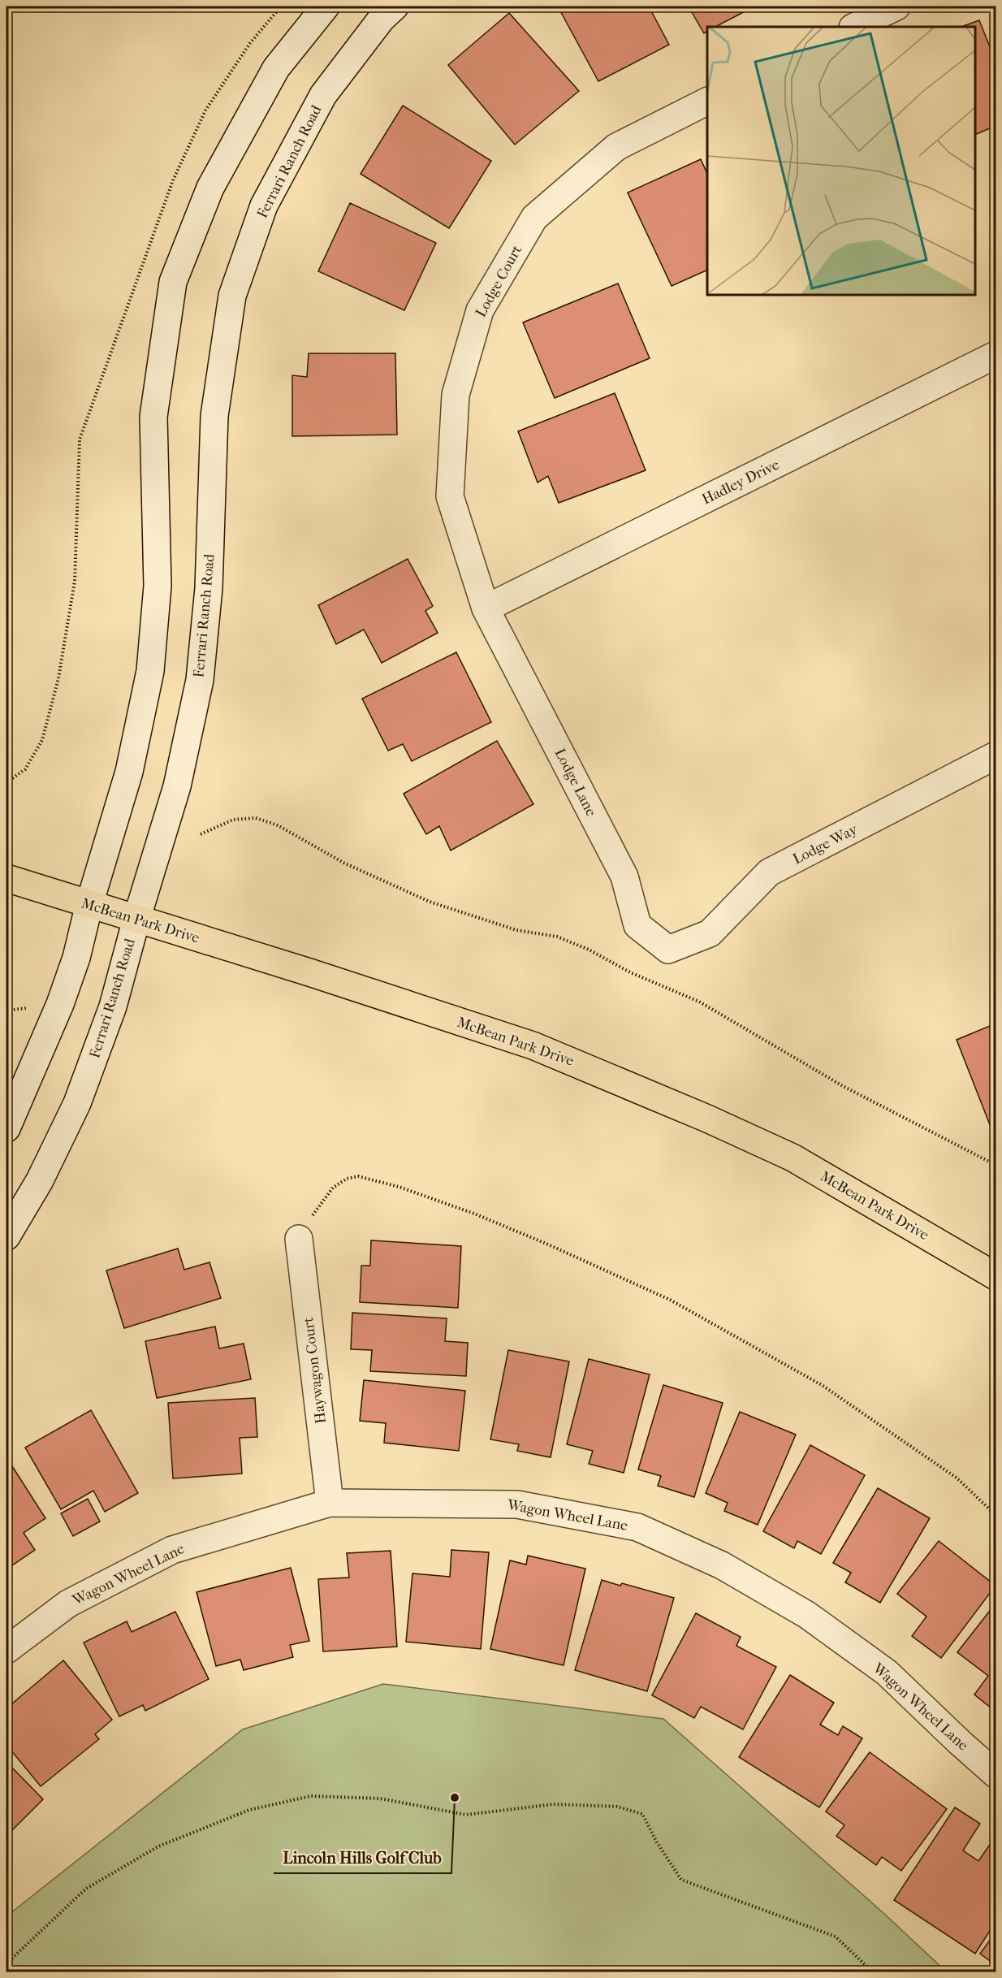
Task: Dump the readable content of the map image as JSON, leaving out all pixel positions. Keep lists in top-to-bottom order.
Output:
{
  "streets": {
    "main road": ["McBean Park Drive"],
    "street": [
      "Ferrari Ranch Road",
      "Lodge Court",
      "Hadley Drive",
      "Lodge Lane",
      "Lodge Way",
      "Haywagon Court",
      "Wagon Wheel Lane"
    ]
  },
  "crossings": [
    ["Ferrari Ranch Road", "McBean Park Drive"],
    ["Lodge Court", "Hadley Drive"],
    ["Lodge Court", "Lodge Lane"],
    ["Hadley Drive", "Lodge Lane"],
    ["Lodge Lane", "Lodge Way"],
    ["Haywagon Court", "Wagon Wheel Lane"]
  ],
  "places": ["Lincoln Hills Golf Club"]
}
